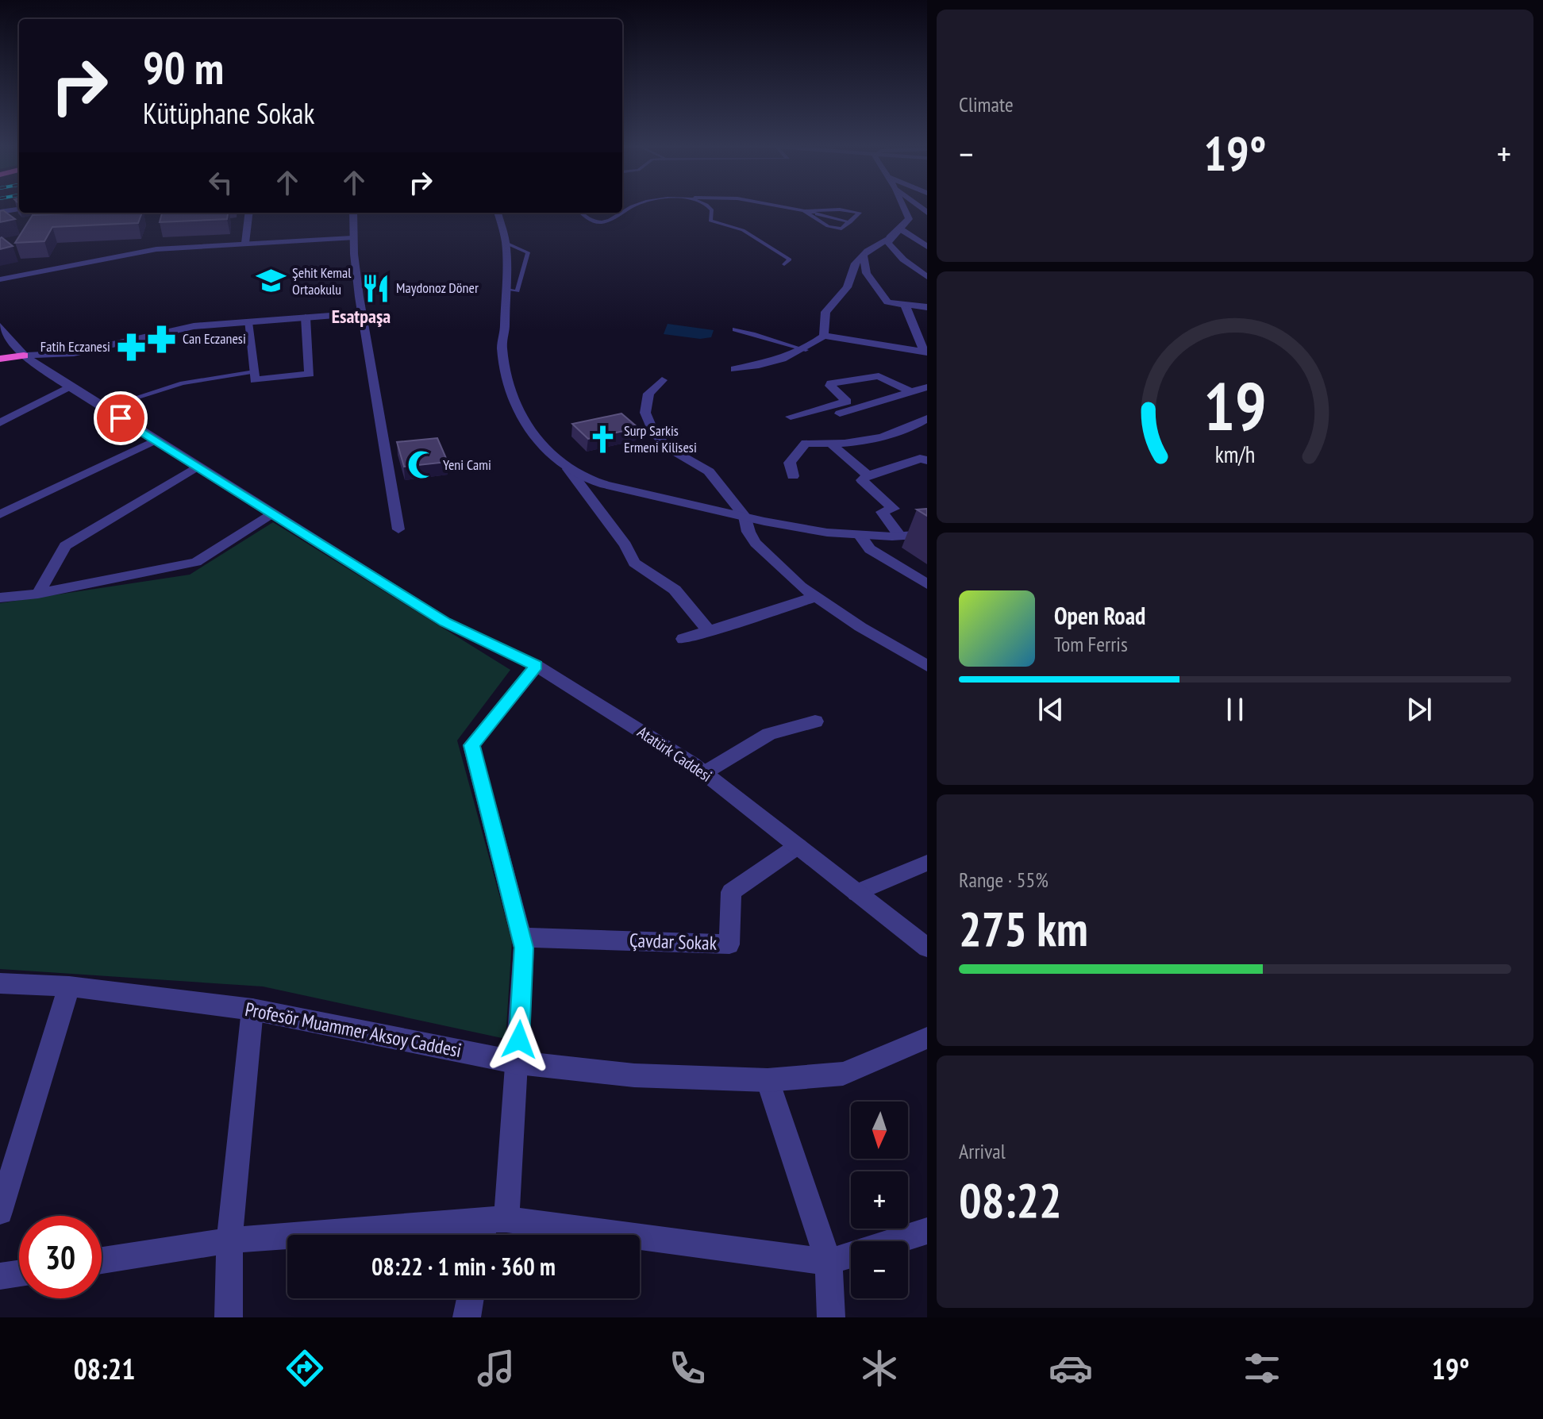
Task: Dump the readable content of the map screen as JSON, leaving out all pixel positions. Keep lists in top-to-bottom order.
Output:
{
  "streets": {
    "street": ["Atatürk Caddesi", "Çavdar Sokak", "Profesör Muammer Aksoy Caddesi"]
  },
  "crossings": [
    ["Atatürk Caddesi", "Çavdar Sokak"]
  ],
  "districts": ["Esatpaşa"],
  "places": {
    "school or university": ["Şehit Kemal Ortaokulu"],
    "restaurant": ["Maydonoz Döner"],
    "pharmacy": ["Can Eczanesi", "Fatih Eczanesi"],
    "church": ["Surp Sarkis Ermeni Kilisesi"],
    "mosque": ["Yeni Cami"]
  },
  "north": "bottom",
  "page": {
    "tile": [
      "Climate",
      ["Range · 55%", "275 km"],
      ["Arrival", "08:22"]
    ],
    "turn": ["90 m", "Kütüphane Sokak"],
    "heat": ["−", "19°", "+"],
    "song": ["Open Road", "Tom Ferris"],
    "map_buttons": ["+", "−"],
    "limit": "30",
    "trip": "08:22 · 1 min · 360 m",
    "tabs": ["08:21", "19°"],
    "gauge": ["19", "km/h"]
  }
}
